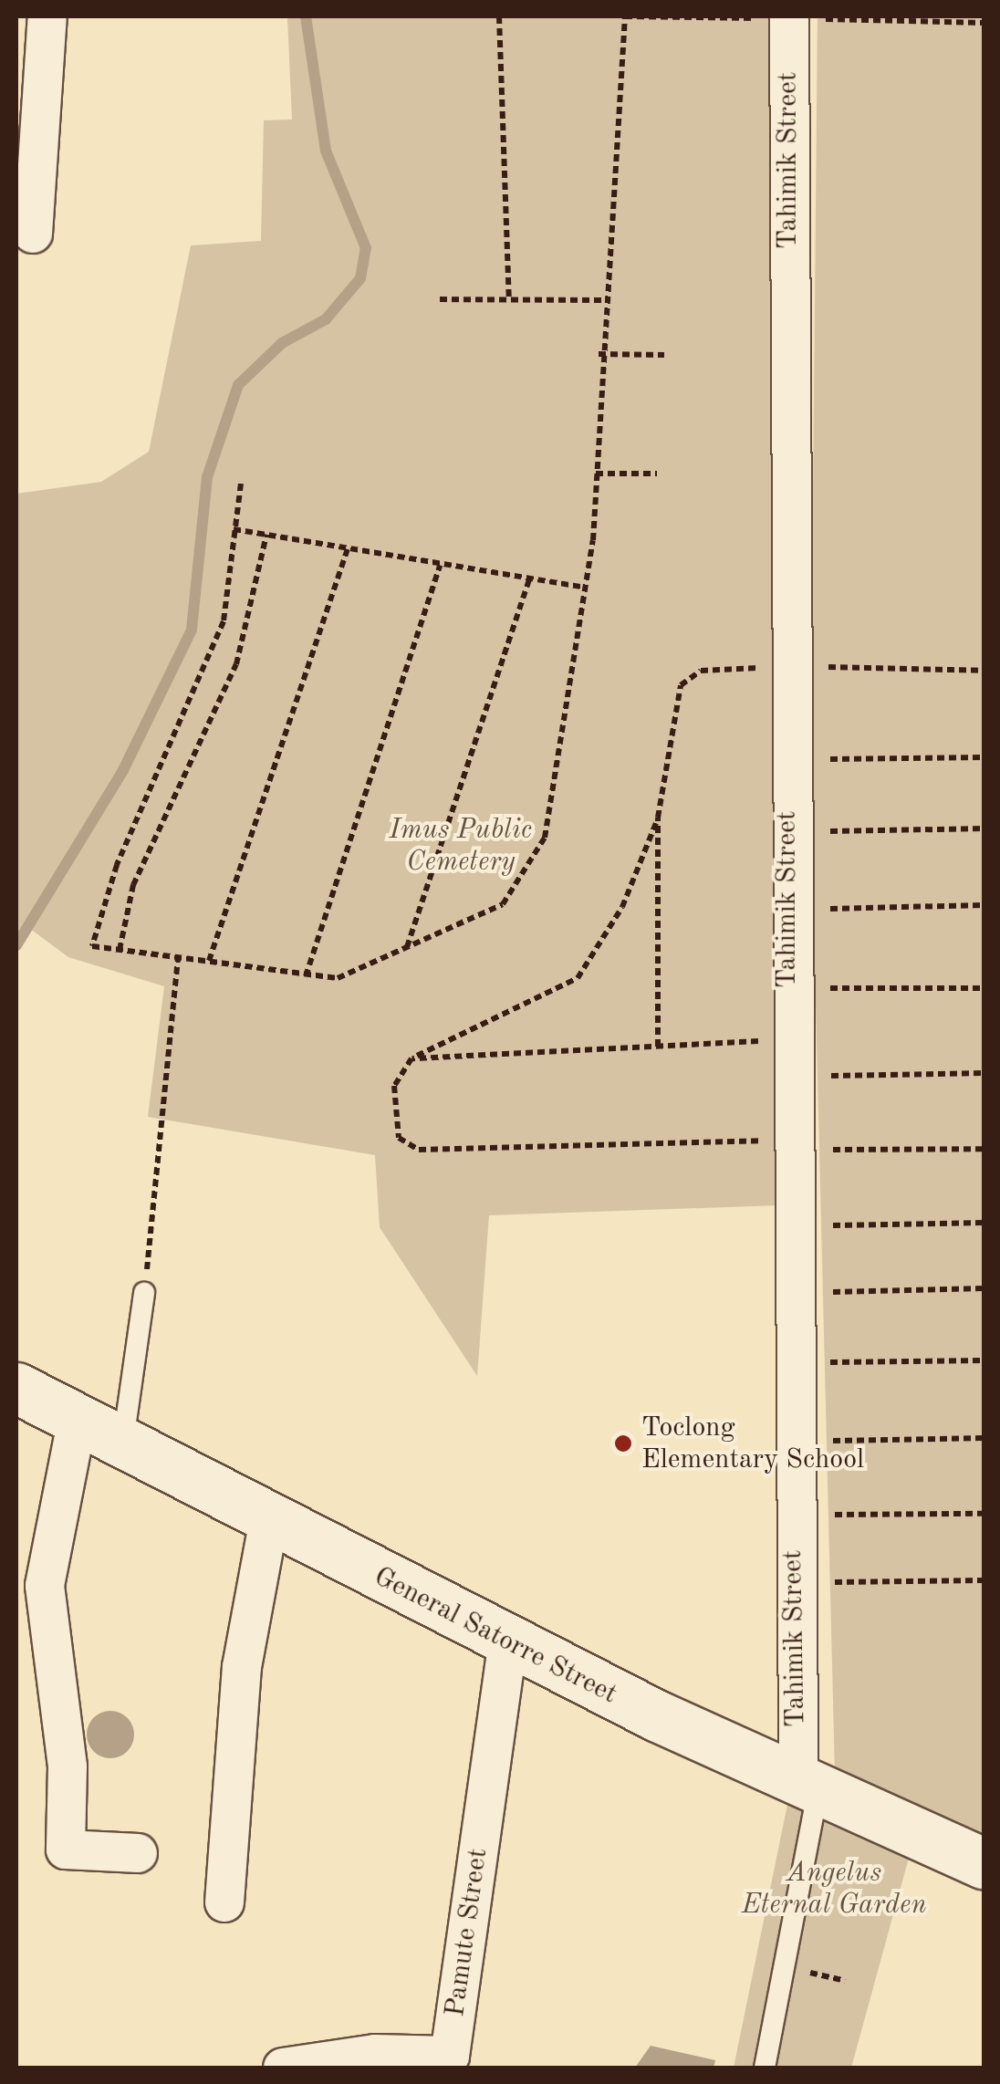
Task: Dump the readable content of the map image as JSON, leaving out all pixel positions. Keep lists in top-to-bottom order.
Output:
{
  "streets": {
    "street": ["Tahimik Street", "General Satorre Street", "Pamute Street"]
  },
  "crossings": [
    ["Tahimik Street", "General Satorre Street"],
    ["General Satorre Street", "Pamute Street"]
  ],
  "parks": ["Imus Public Cemetery", "Angelus Eternal Garden"],
  "places": ["Toclong Elementary School"]
}
